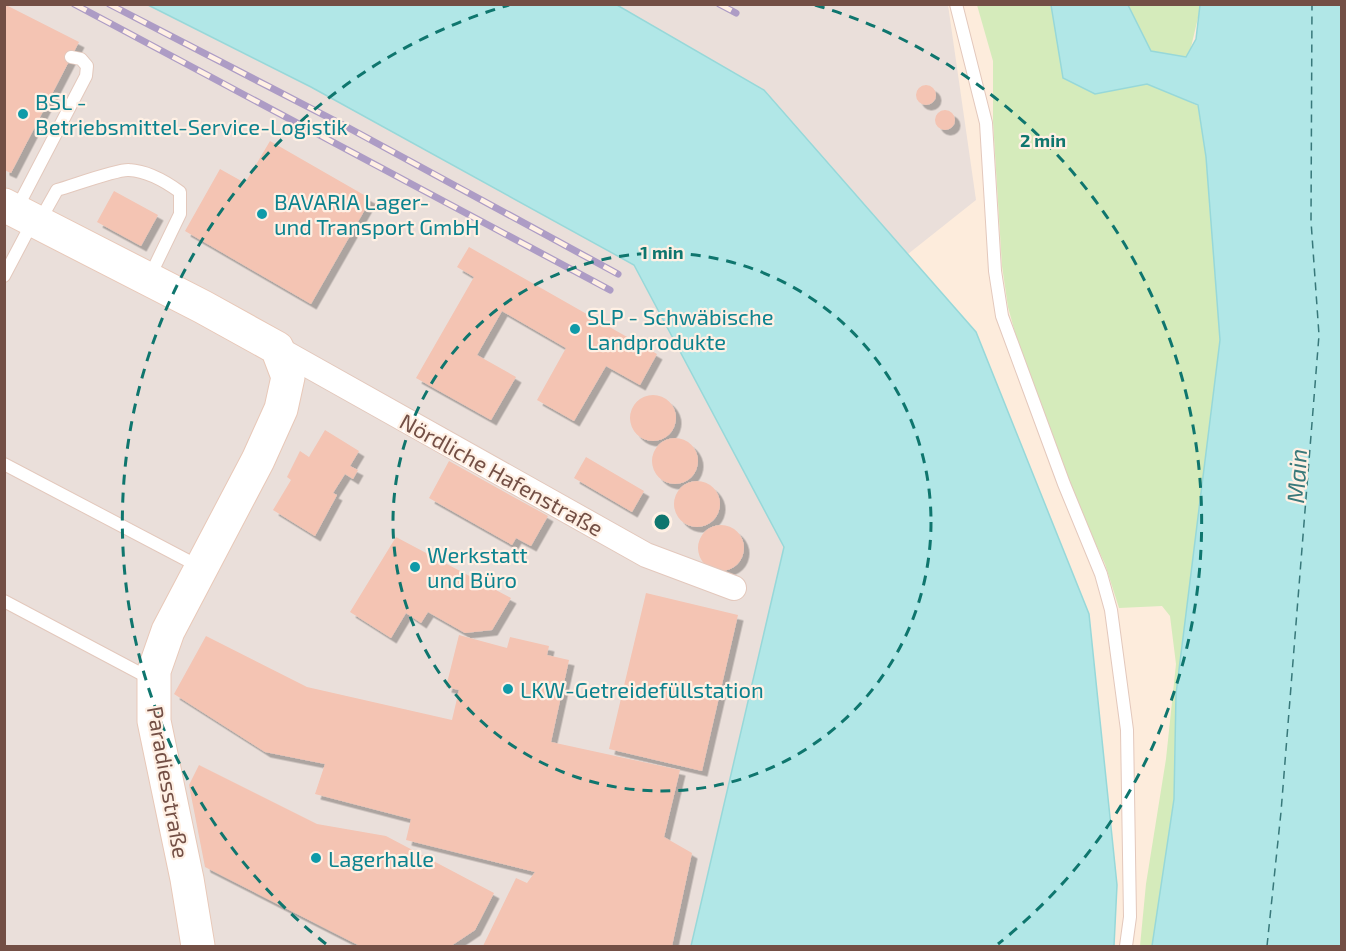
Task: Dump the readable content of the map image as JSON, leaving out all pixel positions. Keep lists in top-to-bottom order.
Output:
{
  "streets": {
    "street": ["Nördliche Hafenstraße", "Paradiesstraße"]
  },
  "crossings": [
    ["Nördliche Hafenstraße", "Paradiesstraße"]
  ],
  "water": ["Main"],
  "places": [
    "BSL - Betriebsmittel-Service-Logistik",
    "BAVARIA Lager- und Transport GmbH",
    "SLP - Schwäbische Landprodukte",
    "Werkstatt und Büro",
    "LKW-Getreidefüllstation",
    "Lagerhalle"
  ],
  "rings": ["2 min", "1 min"]
}
